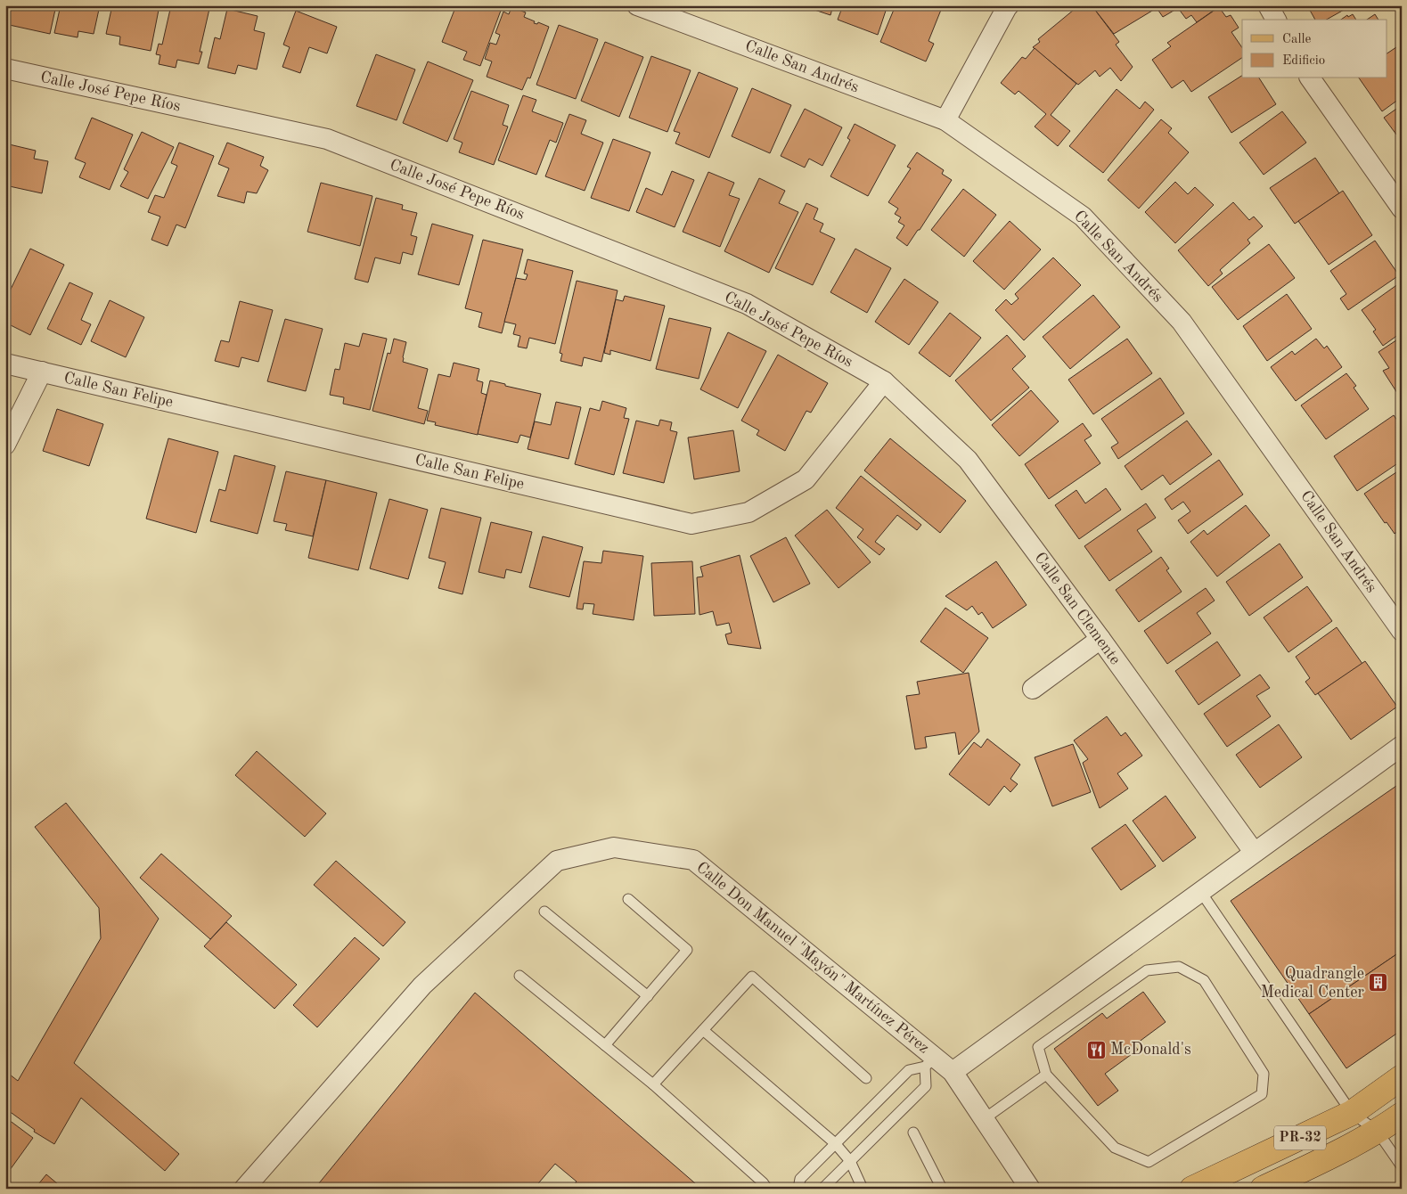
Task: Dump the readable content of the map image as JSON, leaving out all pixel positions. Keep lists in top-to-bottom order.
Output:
{
  "streets": {
    "main road": ["PR-32"],
    "street": [
      "Calle San Andrés",
      "Calle José Pepe Ríos",
      "Calle San Felipe",
      "Calle San Clemente",
      "Calle Don Manuel \"Mayón\" Martínez Pérez"
    ]
  },
  "crossings": [
    ["Calle José Pepe Ríos", "Calle San Felipe"],
    ["Calle José Pepe Ríos", "Calle San Clemente"],
    ["Calle San Felipe", "Calle San Clemente"]
  ],
  "places": {
    "building": ["Quadrangle Medical Center"],
    "restaurant": ["McDonald's"]
  },
  "legend": ["Calle", "Edificio"]
}
